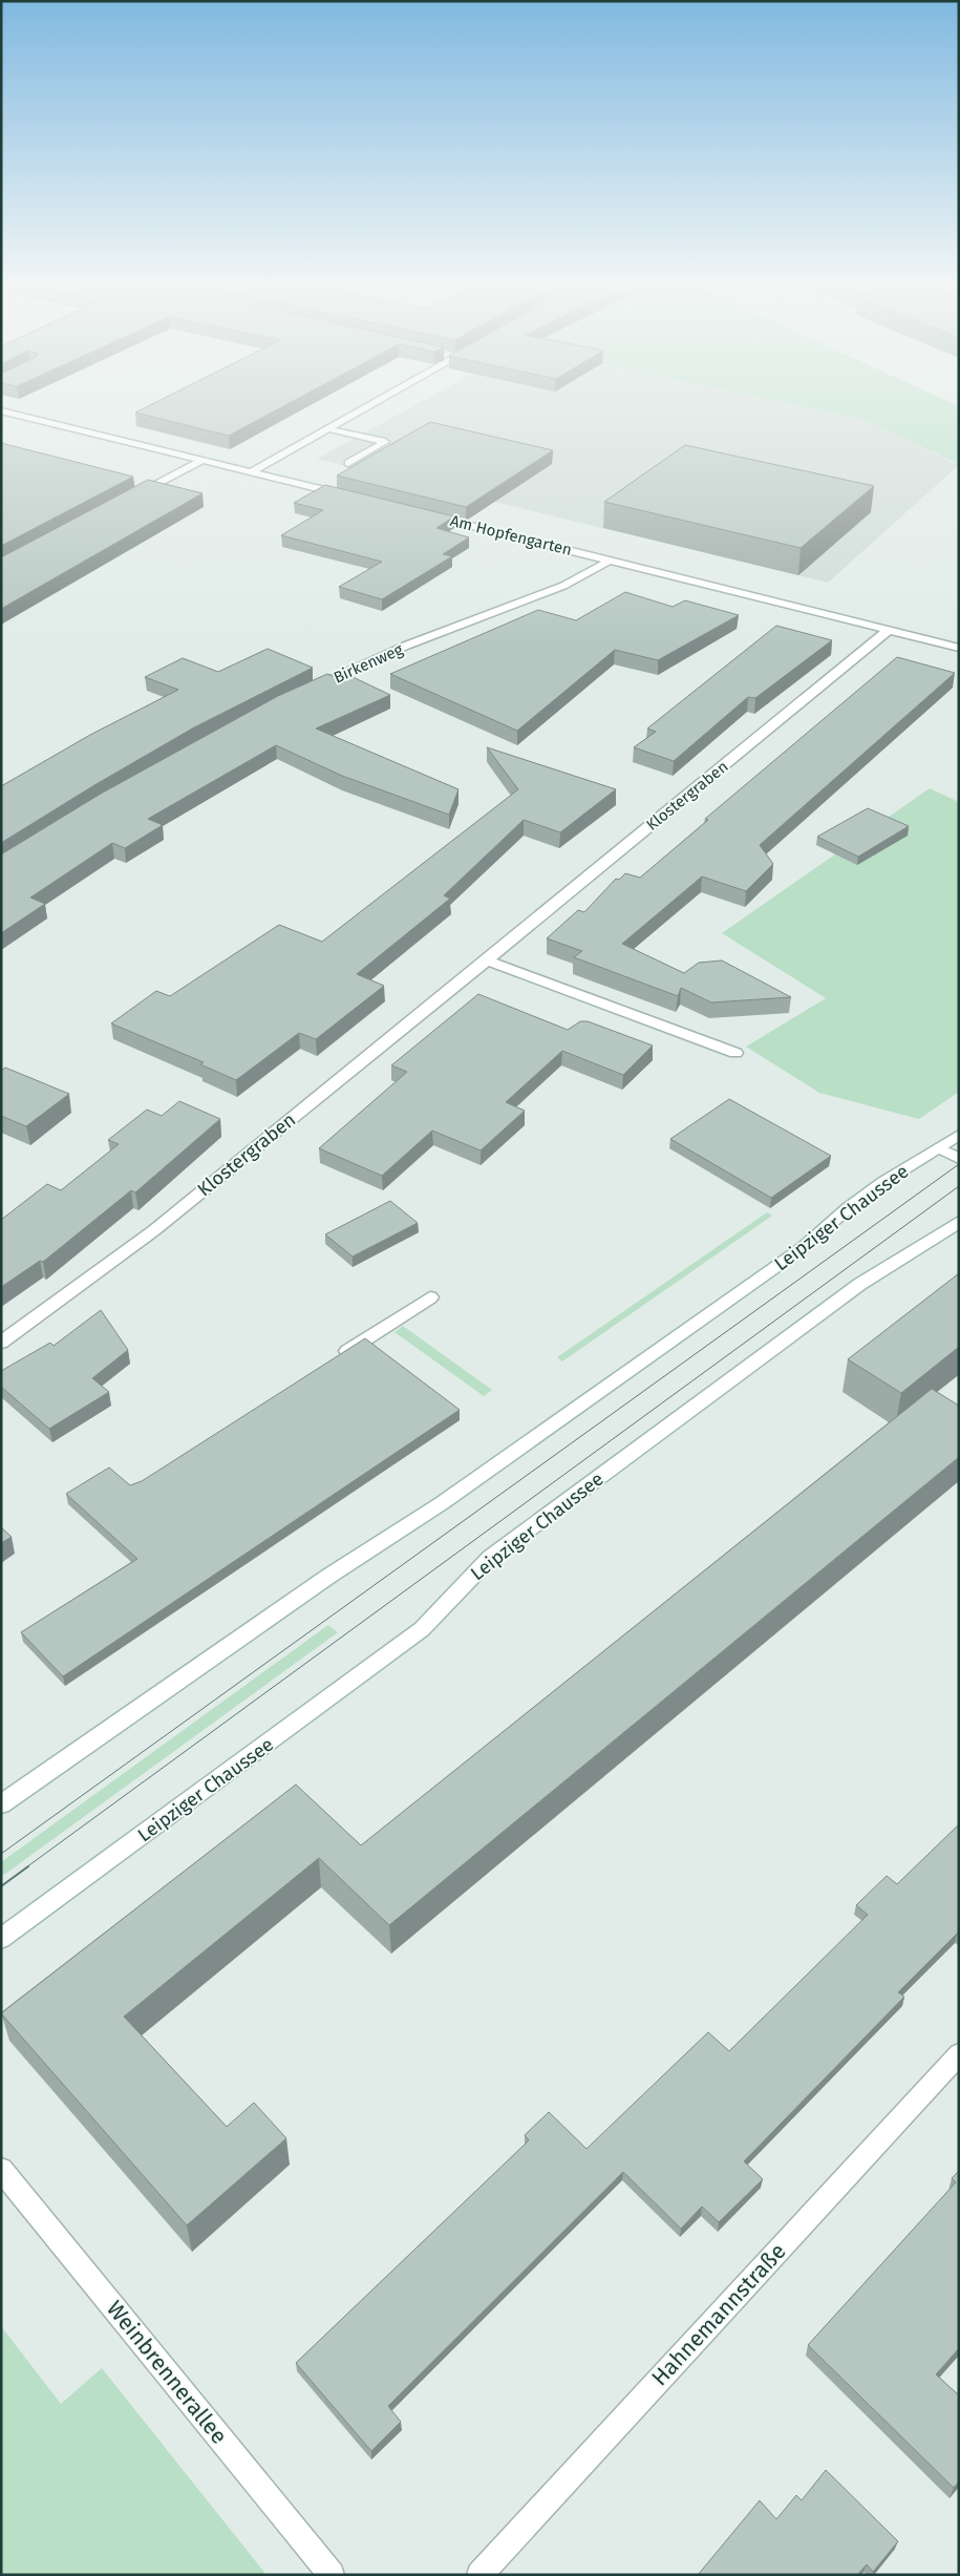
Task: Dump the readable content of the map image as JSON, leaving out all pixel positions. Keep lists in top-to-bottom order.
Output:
{
  "streets": {
    "street": [
      "Am Hopfengarten",
      "Birkenweg",
      "Klostergraben",
      "Leipziger Chaussee",
      "Hahnemannstraße",
      "Weinbrennerallee"
    ]
  },
  "crossings": [
    ["Am Hopfengarten", "Birkenweg"],
    ["Am Hopfengarten", "Klostergraben"]
  ]
}
